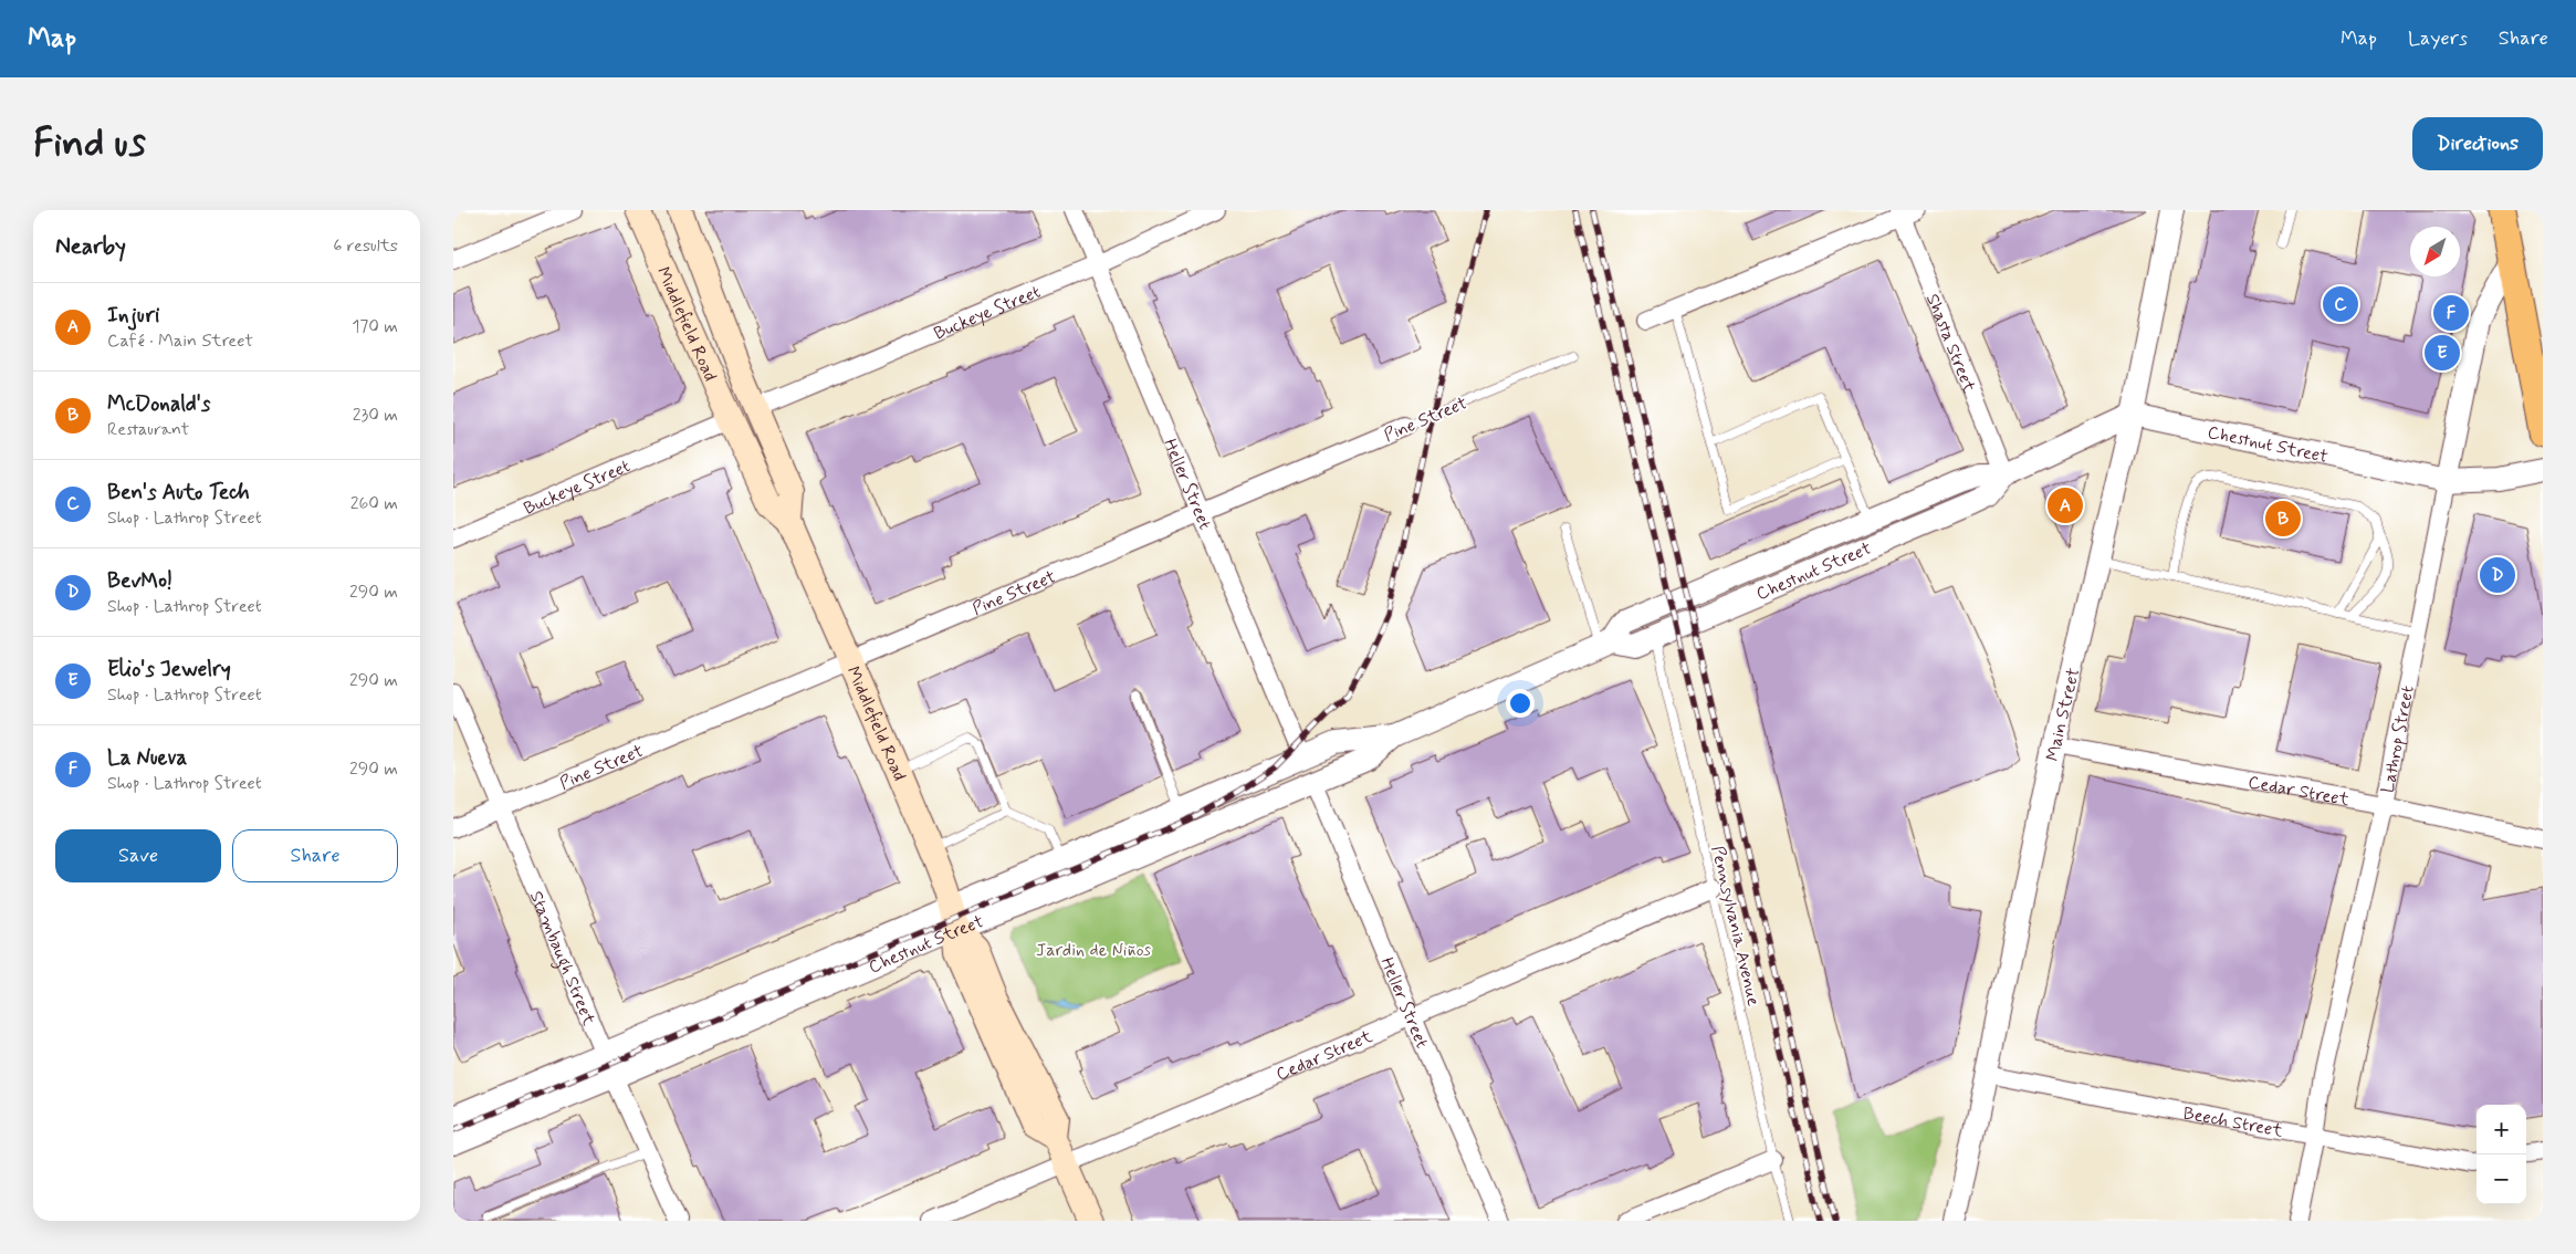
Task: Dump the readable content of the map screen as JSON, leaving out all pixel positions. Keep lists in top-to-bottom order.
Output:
{
  "streets": {
    "main road": ["Middlefield Road"],
    "street": [
      "Buckeye Street",
      "Shasta Street",
      "Pine Street",
      "Chestnut Street",
      "Heller Street",
      "Main Street",
      "Lathrop Street",
      "Cedar Street",
      "Stambaugh Street",
      "Beech Street"
    ],
    "lane": ["Pennsylvania Avenue"]
  },
  "crossings": [
    ["Buckeye Street", "Middlefield Road"],
    ["Buckeye Street", "Heller Street"],
    ["Middlefield Road", "Pine Street"],
    ["Middlefield Road", "Chestnut Street"],
    ["Middlefield Road", "Cedar Street"],
    ["Shasta Street", "Chestnut Street"],
    ["Pine Street", "Heller Street"],
    ["Pine Street", "Stambaugh Street"],
    ["Chestnut Street", "Heller Street"],
    ["Chestnut Street", "Main Street"],
    ["Chestnut Street", "Lathrop Street"],
    ["Chestnut Street", "Pennsylvania Avenue"],
    ["Chestnut Street", "Stambaugh Street"],
    ["Heller Street", "Cedar Street"],
    ["Main Street", "Cedar Street"],
    ["Main Street", "Beech Street"],
    ["Lathrop Street", "Cedar Street"],
    ["Lathrop Street", "Beech Street"],
    ["Cedar Street", "Pennsylvania Avenue"]
  ],
  "parks": ["Jardin de Niños"],
  "north": "bottom left",
  "page": {
    "header": "Map",
    "nav": ["Map", "Layers", "Share"],
    "buttons": [
      "Directions",
      ["Save", "Share"]
    ],
    "title": "Find us",
    "heading": ["Nearby", "6 results"],
    "list": [
      {
        "mark": "A",
        "name": "Injuri",
        "note": "Café · Main Street",
        "value": "170 m"
      },
      {
        "mark": "B",
        "name": "McDonald's",
        "note": "Restaurant",
        "value": "230 m"
      },
      {
        "mark": "C",
        "name": "Ben's Auto Tech",
        "note": "Shop · Lathrop Street",
        "value": "260 m"
      },
      {
        "mark": "D",
        "name": "BevMo!",
        "note": "Shop · Lathrop Street",
        "value": "290 m"
      },
      {
        "mark": "E",
        "name": "Elio's Jewelry",
        "note": "Shop · Lathrop Street",
        "value": "290 m"
      },
      {
        "mark": "F",
        "name": "La Nueva",
        "note": "Shop · Lathrop Street",
        "value": "290 m"
      }
    ],
    "pins": [
      "C",
      "F",
      "E",
      "A",
      "B",
      "D"
    ],
    "map_buttons": ["+", "−"]
  }
}
